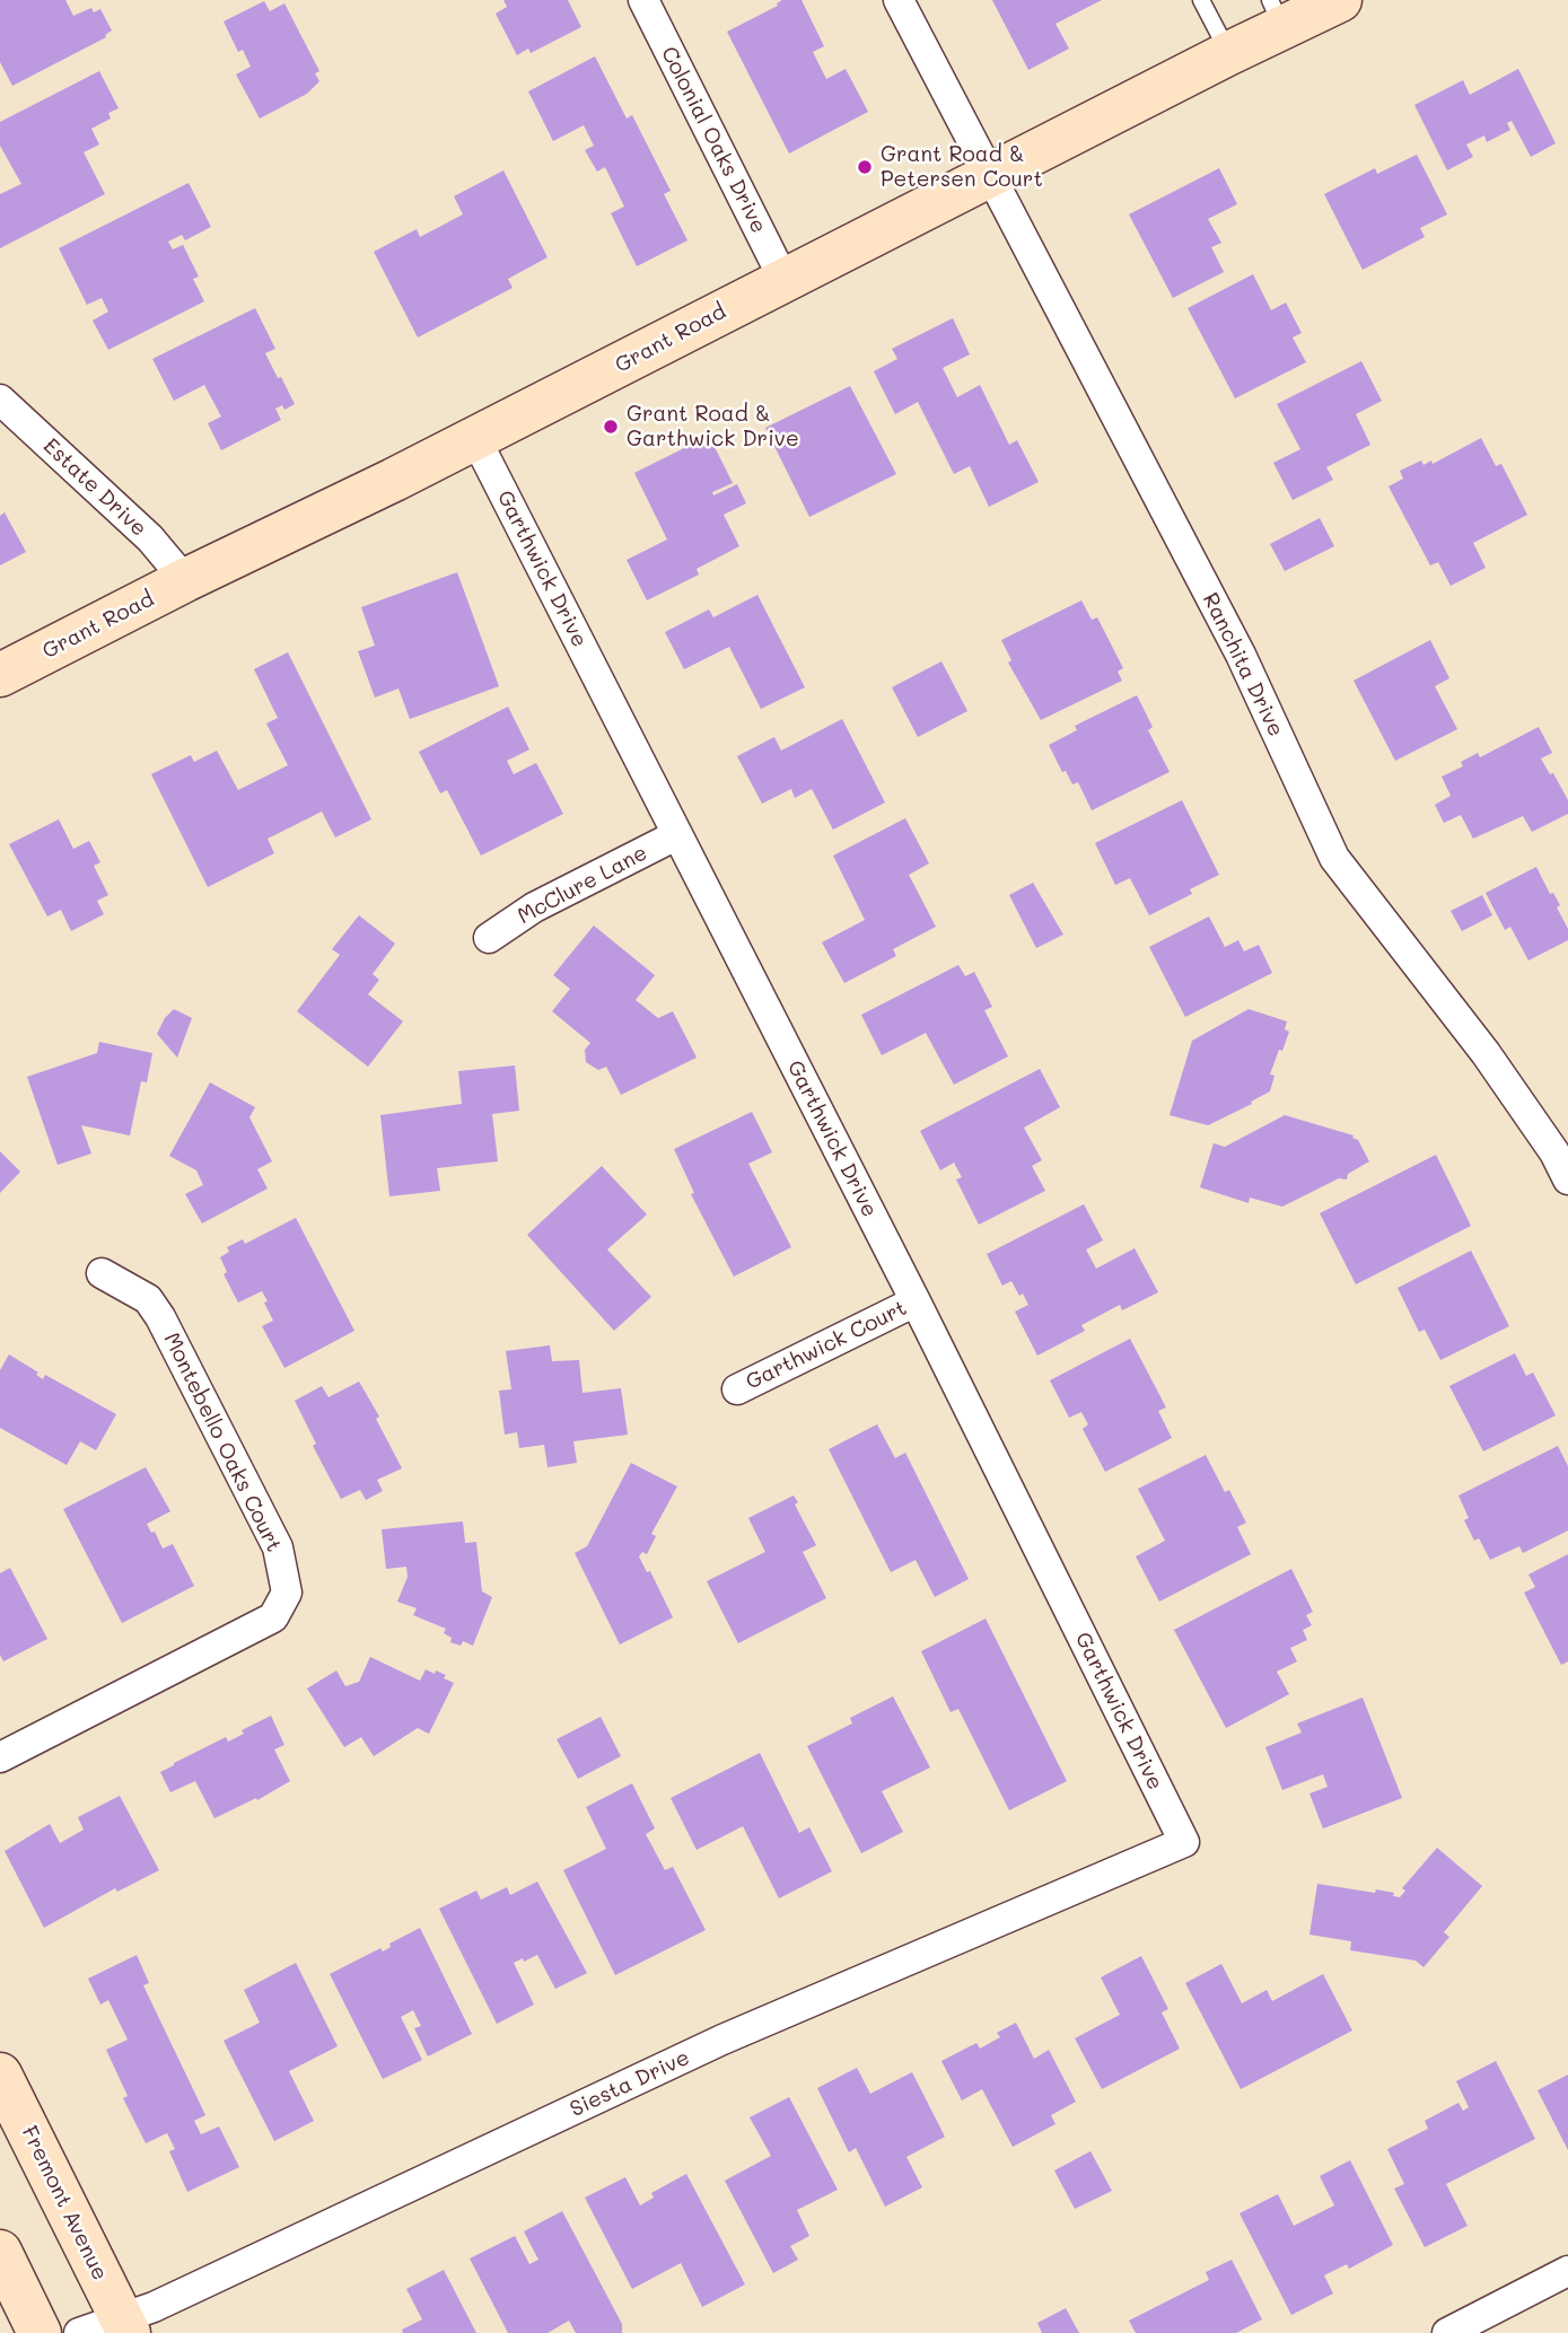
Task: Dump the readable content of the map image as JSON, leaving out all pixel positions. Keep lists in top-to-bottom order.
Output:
{
  "streets": {
    "main road": ["Grant Road", "Fremont Avenue"],
    "street": [
      "Colonial Oaks Drive",
      "Estate Drive",
      "Garthwick Drive",
      "Ranchita Drive",
      "McClure Lane",
      "Garthwick Court",
      "Montebello Oaks Court",
      "Siesta Drive"
    ]
  },
  "crossings": [
    ["Colonial Oaks Drive", "Grant Road"],
    ["Grant Road", "Estate Drive"],
    ["Grant Road", "Garthwick Drive"],
    ["Grant Road", "Ranchita Drive"],
    ["Garthwick Drive", "McClure Lane"],
    ["Garthwick Drive", "Garthwick Court"],
    ["Garthwick Drive", "Siesta Drive"],
    ["Siesta Drive", "Fremont Avenue"]
  ],
  "places": ["Grant Road & Petersen Court", "Grant Road & Garthwick Drive"]
}
